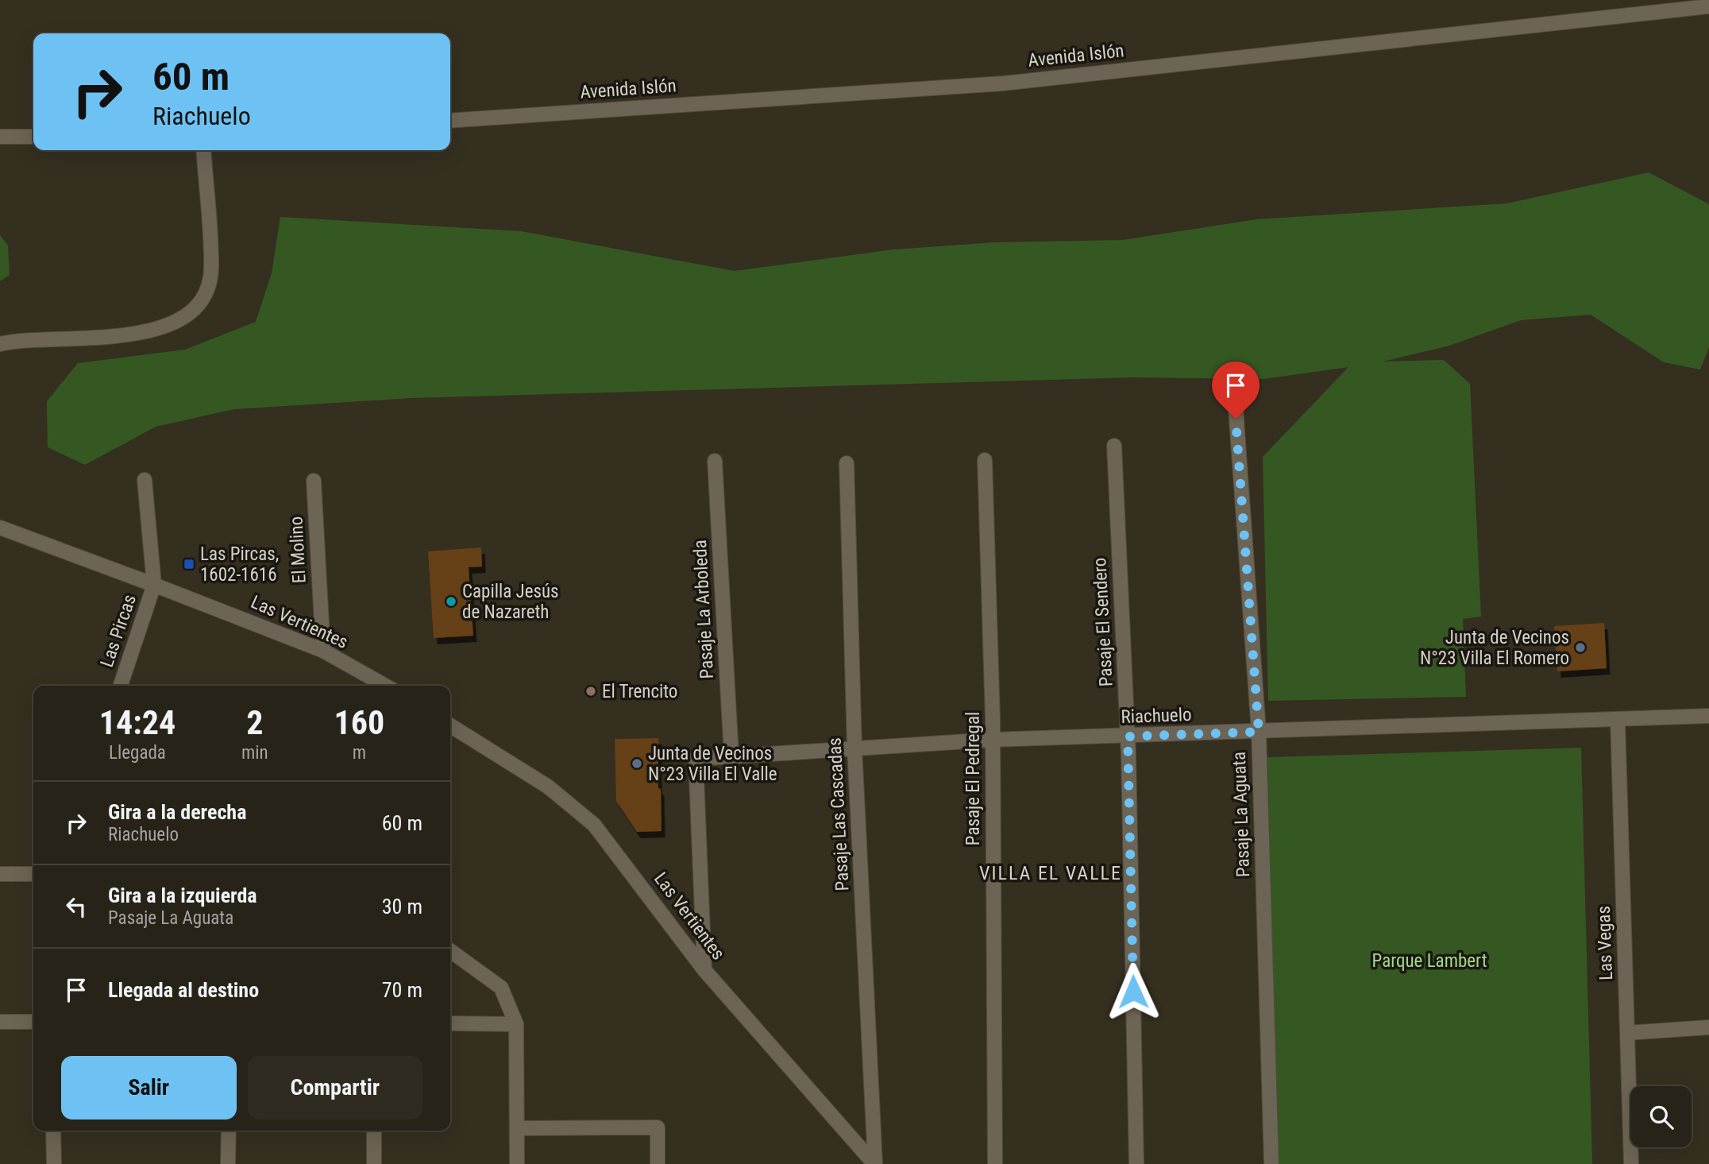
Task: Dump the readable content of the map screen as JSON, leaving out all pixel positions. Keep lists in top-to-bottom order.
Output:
{
  "streets": {
    "street": [
      "Avenida Islón",
      "El Molino",
      "Pasaje La Arboleda",
      "Las Vertientes",
      "Pasaje El Sendero",
      "Las Pircas",
      "Riachuelo",
      "Pasaje El Pedregal",
      "Pasaje Las Cascadas",
      "Pasaje La Aguata",
      "Las Vegas"
    ]
  },
  "crossings": [
    ["El Molino", "Las Vertientes"],
    ["Pasaje La Arboleda", "Riachuelo"],
    ["Las Vertientes", "Las Pircas"],
    ["Las Vertientes", "Riachuelo"],
    ["Las Vertientes", "Pasaje Las Cascadas"],
    ["Pasaje El Sendero", "Riachuelo"],
    ["Riachuelo", "Pasaje El Pedregal"],
    ["Riachuelo", "Pasaje Las Cascadas"],
    ["Riachuelo", "Pasaje La Aguata"],
    ["Riachuelo", "Las Vegas"]
  ],
  "districts": ["VILLA EL VALLE"],
  "parks": ["Parque Lambert"],
  "places": {
    "transit": ["Las Pircas, 1602-1616"],
    "other": [
      "Capilla Jesús de Nazareth",
      "Junta de Vecinos N°23 Villa El Romero",
      "El Trencito",
      "Junta de Vecinos N°23 Villa El Valle"
    ]
  },
  "page": {
    "turn": ["60 m", "Riachuelo"],
    "eta": [
      "14:24",
      "Llegada",
      "2",
      "min",
      "160",
      "m"
    ],
    "list": [
      {
        "name": "Gira a la derecha",
        "note": "Riachuelo",
        "value": "60 m"
      },
      {
        "name": "Gira a la izquierda",
        "note": "Pasaje La Aguata",
        "value": "30 m"
      },
      {
        "name": "Llegada al destino",
        "value": "70 m"
      }
    ],
    "buttons": ["Salir", "Compartir"]
  }
}
